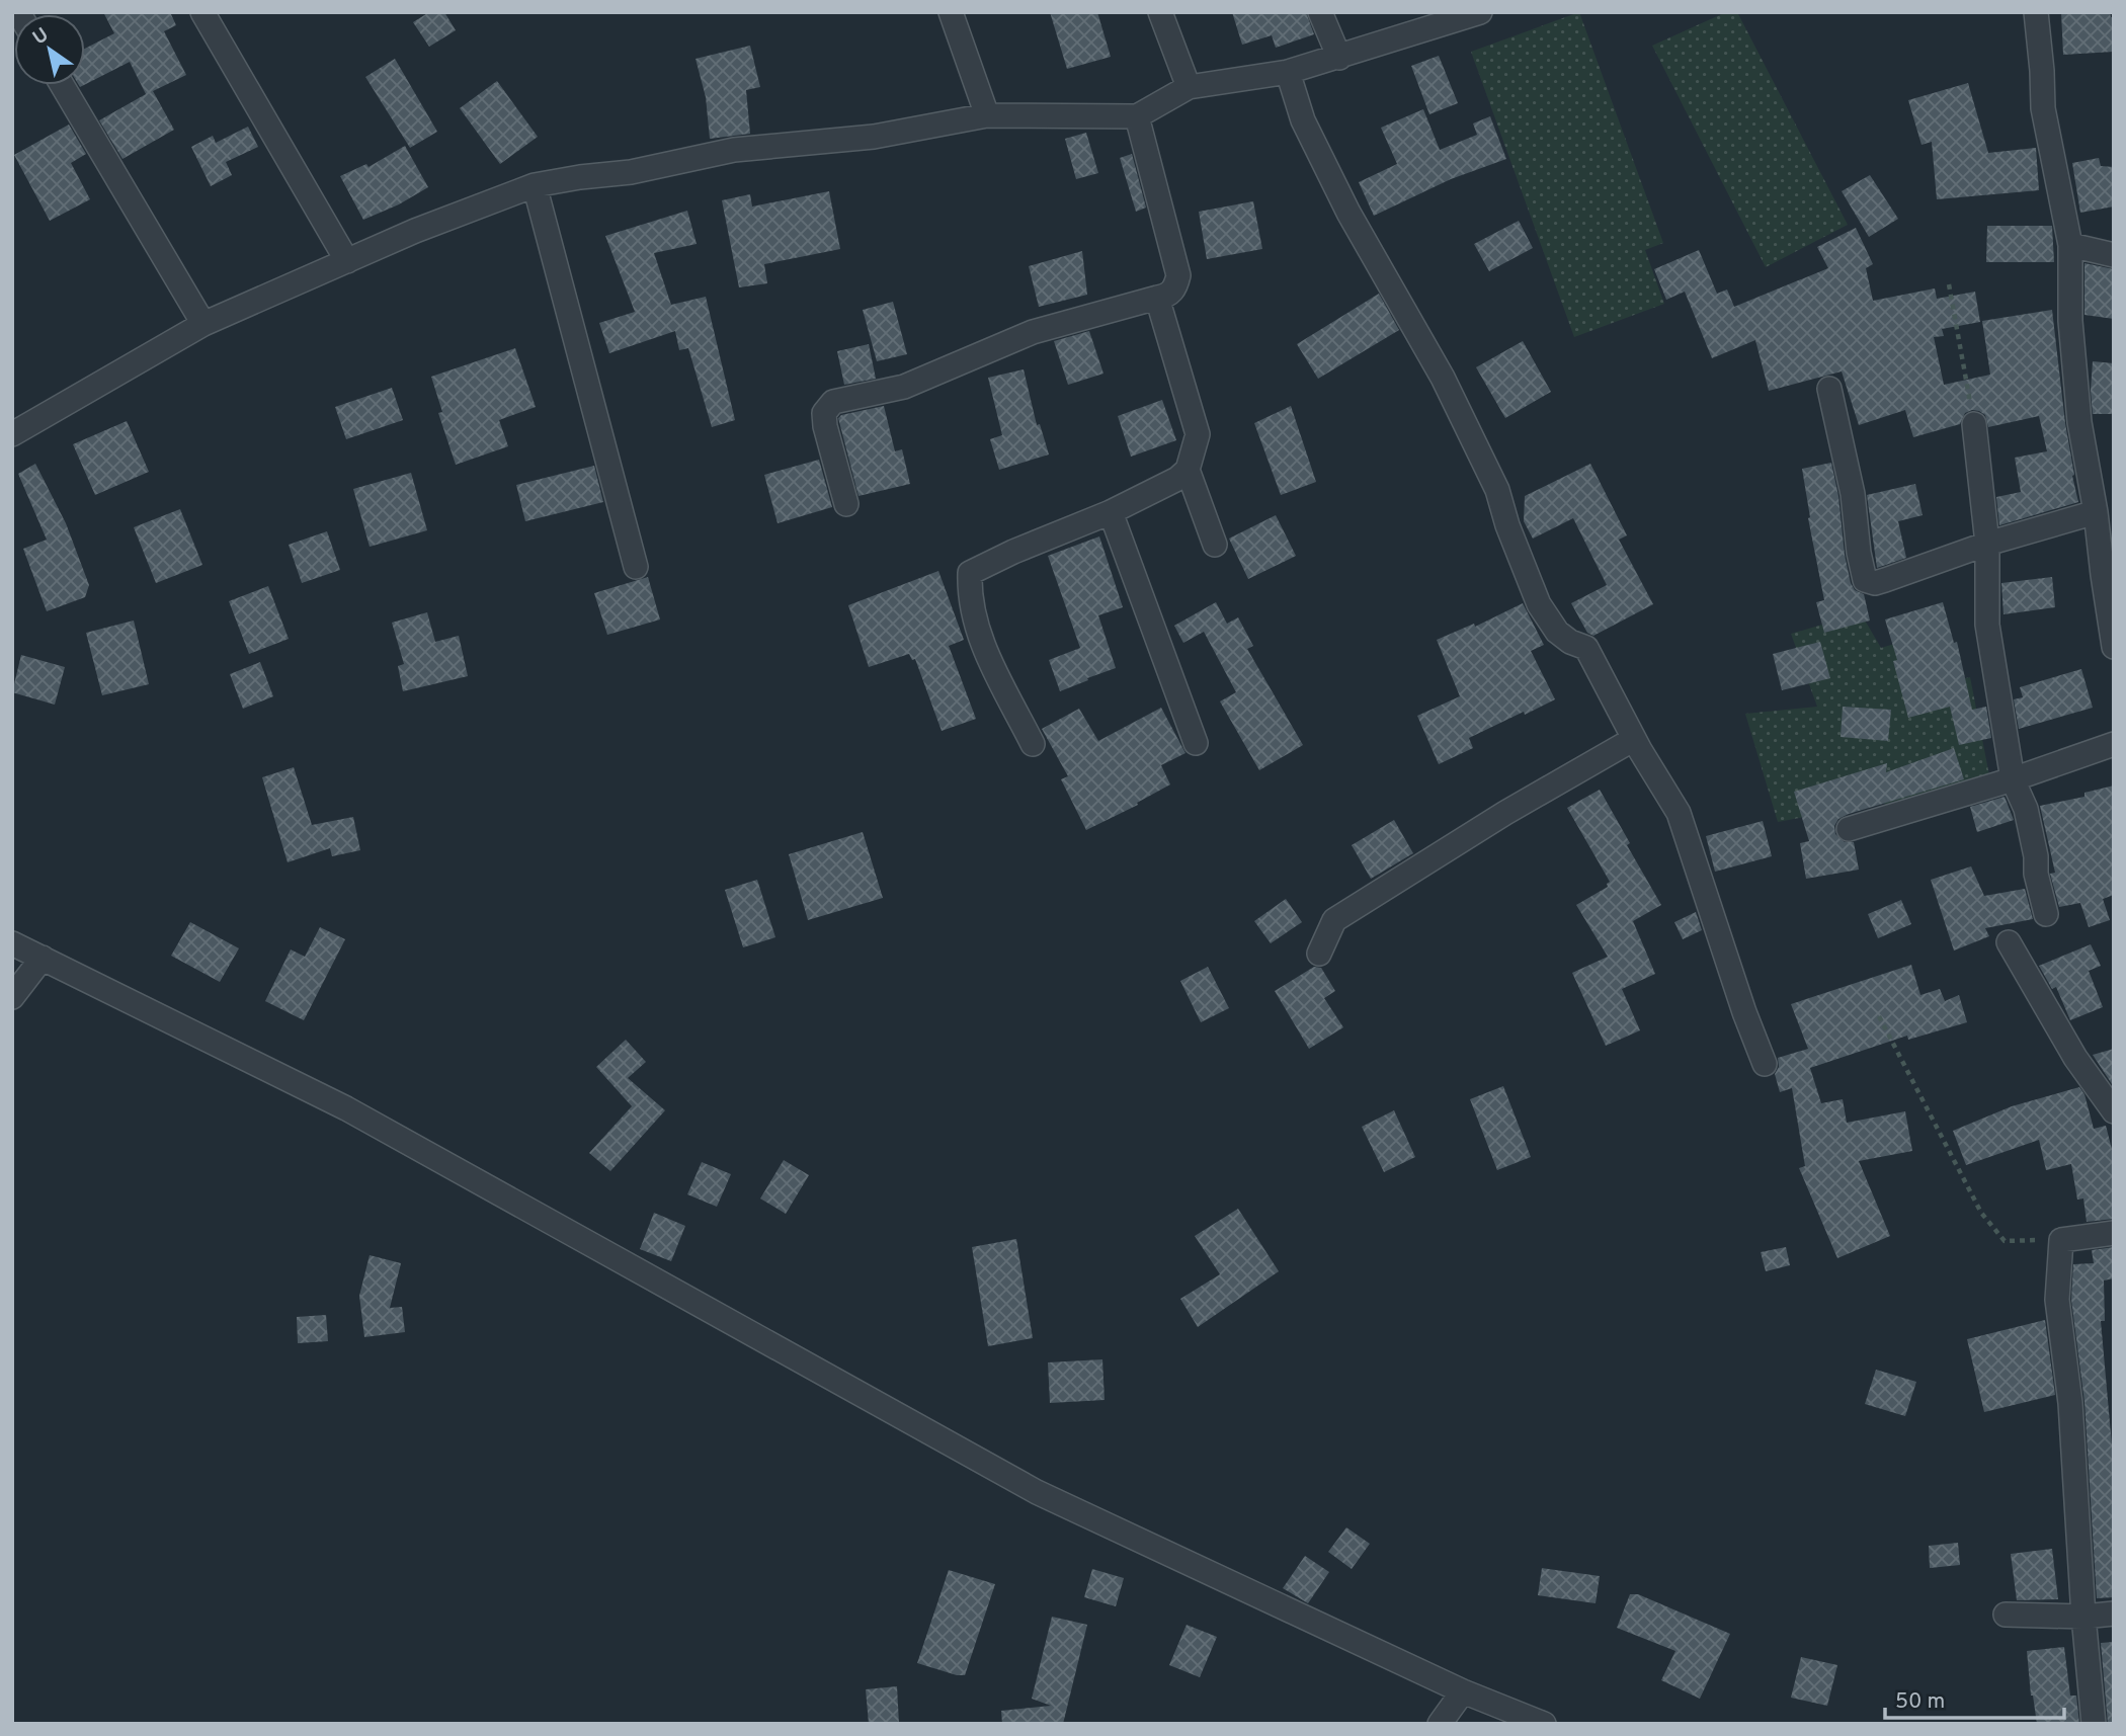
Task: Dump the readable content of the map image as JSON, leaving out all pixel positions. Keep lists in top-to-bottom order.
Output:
{
  "scale_bar": "50 m",
  "north": "top left"
}
